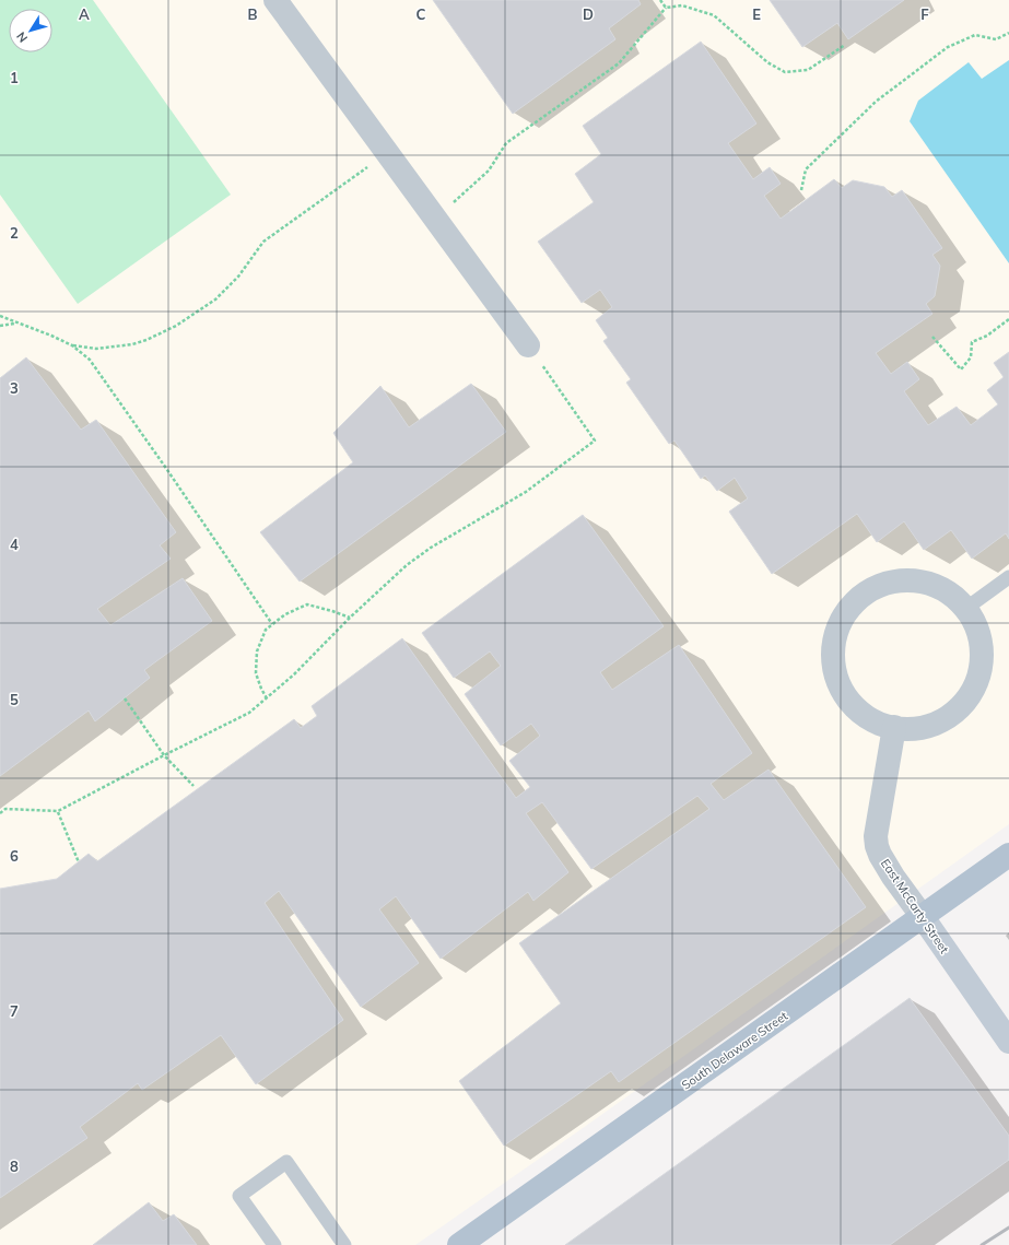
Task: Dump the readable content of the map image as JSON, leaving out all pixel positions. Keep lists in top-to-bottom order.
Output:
{
  "streets": {
    "main road": ["East McCarty Street", "South Delaware Street"]
  },
  "crossings": [
    ["East McCarty Street", "South Delaware Street"]
  ],
  "north": "bottom left",
  "grid": {
    "columns": [
      "A",
      "B",
      "C",
      "D",
      "E",
      "F"
    ],
    "rows": [
      "1",
      "2",
      "3",
      "4",
      "5",
      "6",
      "7",
      "8"
    ]
  }
}
